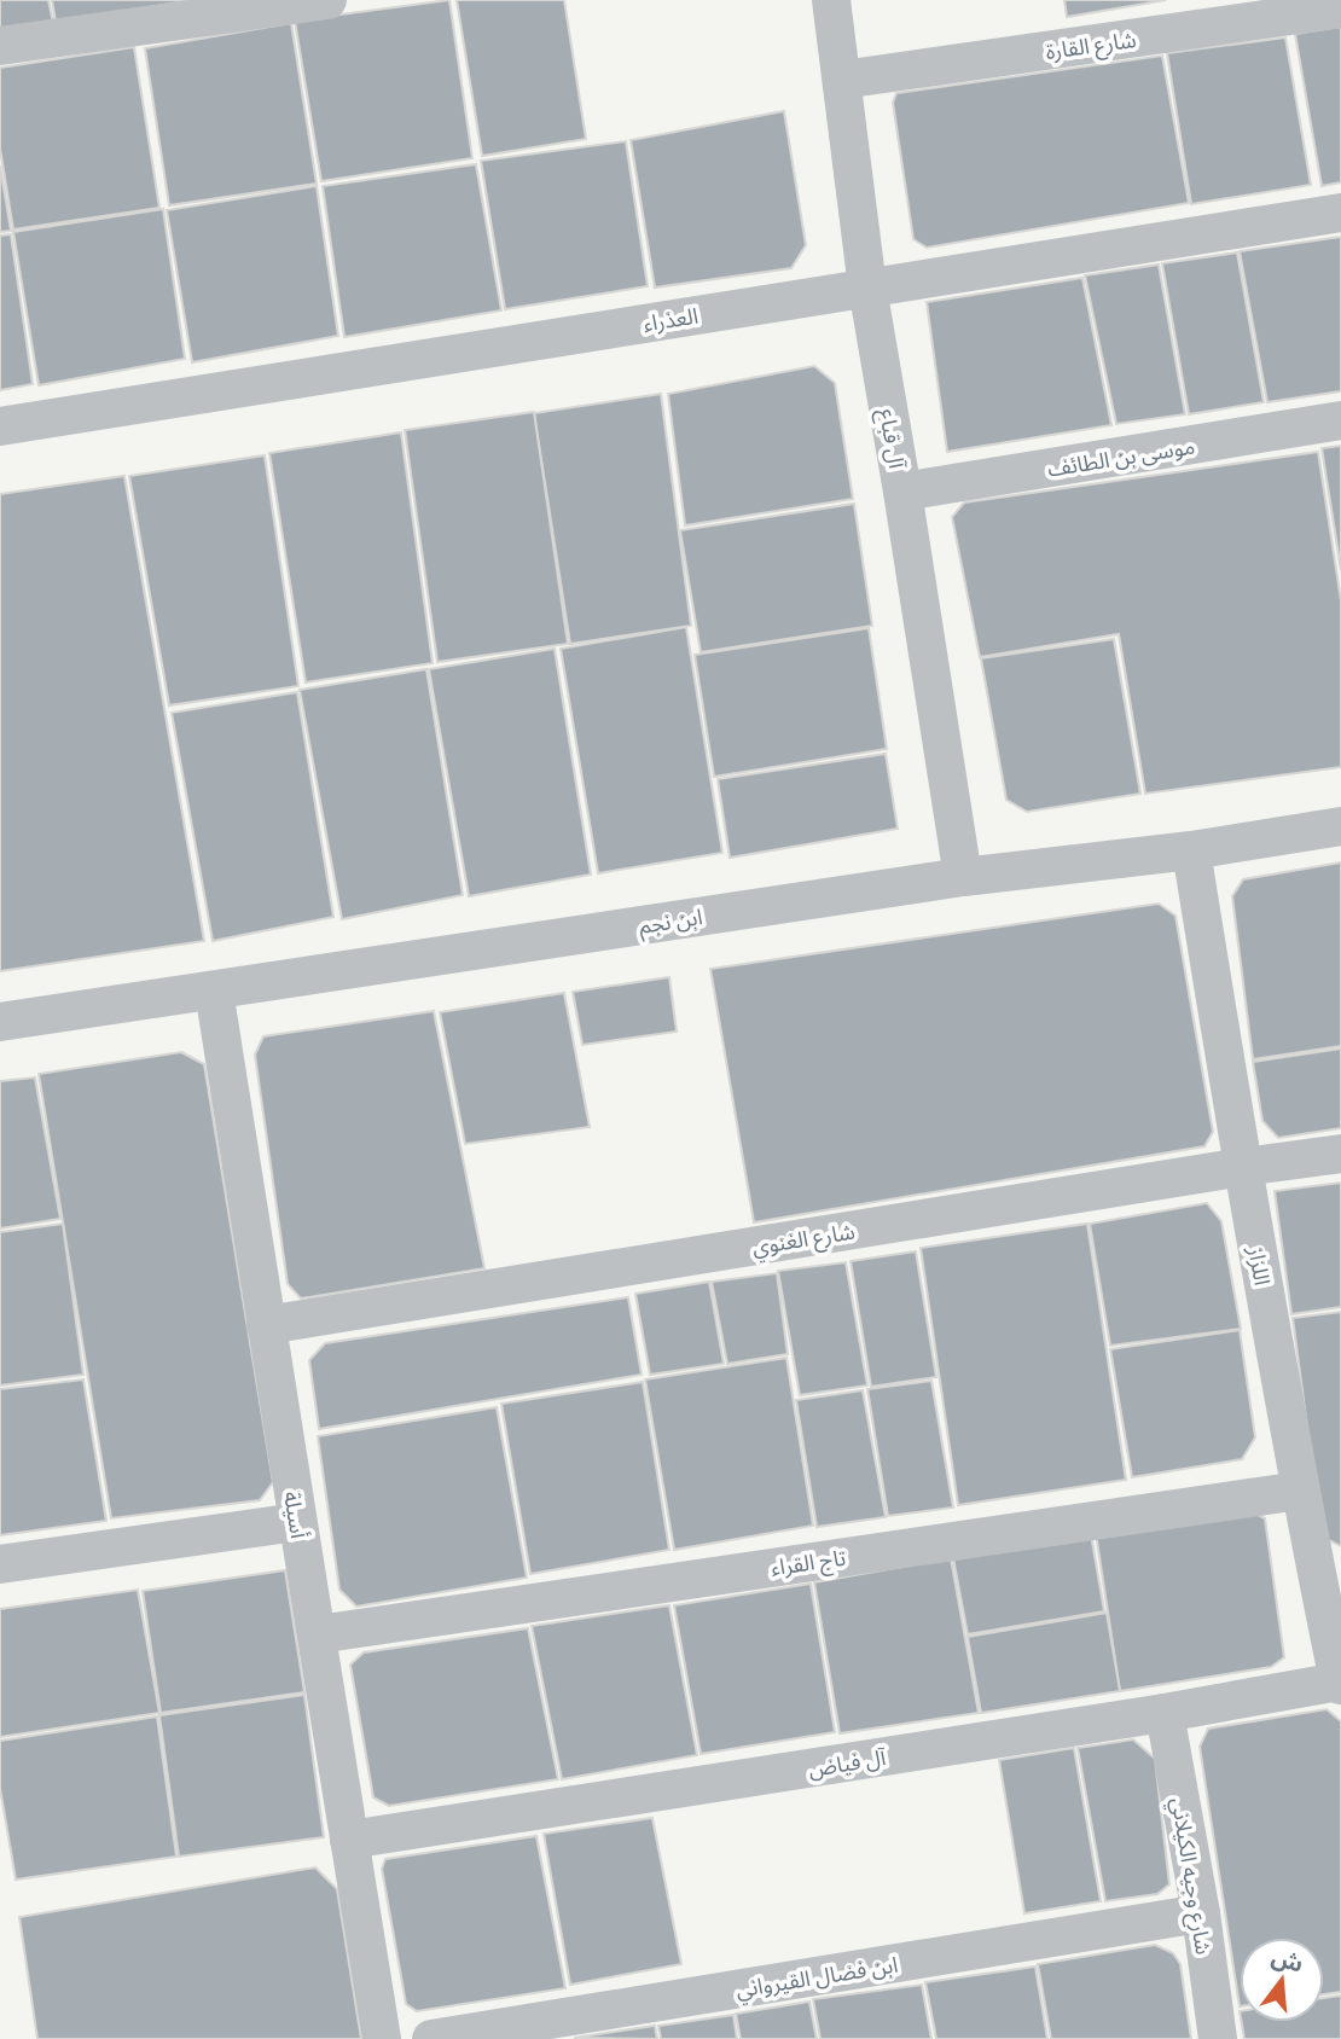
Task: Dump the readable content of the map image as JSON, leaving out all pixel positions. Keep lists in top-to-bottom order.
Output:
{
  "streets": {
    "street": [
      "شارع القارة",
      "العذراء",
      "آل قباع",
      "موسى بن الطائف",
      "ابن نجم",
      "شارع الغنوي",
      "اللزاز",
      "أسيلة",
      "تاج القراء",
      "آل فياض",
      "شارع وجيه الكيلاني",
      "ابن فضال القيرواني"
    ]
  },
  "crossings": [
    ["شارع القارة", "آل قباع"],
    ["العذراء", "آل قباع"],
    ["آل قباع", "موسى بن الطائف"],
    ["آل قباع", "ابن نجم"],
    ["ابن نجم", "اللزاز"],
    ["ابن نجم", "أسيلة"],
    ["شارع الغنوي", "اللزاز"],
    ["شارع الغنوي", "أسيلة"],
    ["اللزاز", "تاج القراء"],
    ["اللزاز", "آل فياض"],
    ["أسيلة", "تاج القراء"],
    ["أسيلة", "آل فياض"],
    ["آل فياض", "شارع وجيه الكيلاني"],
    ["شارع وجيه الكيلاني", "ابن فضال القيرواني"]
  ],
  "north": "top"
}
